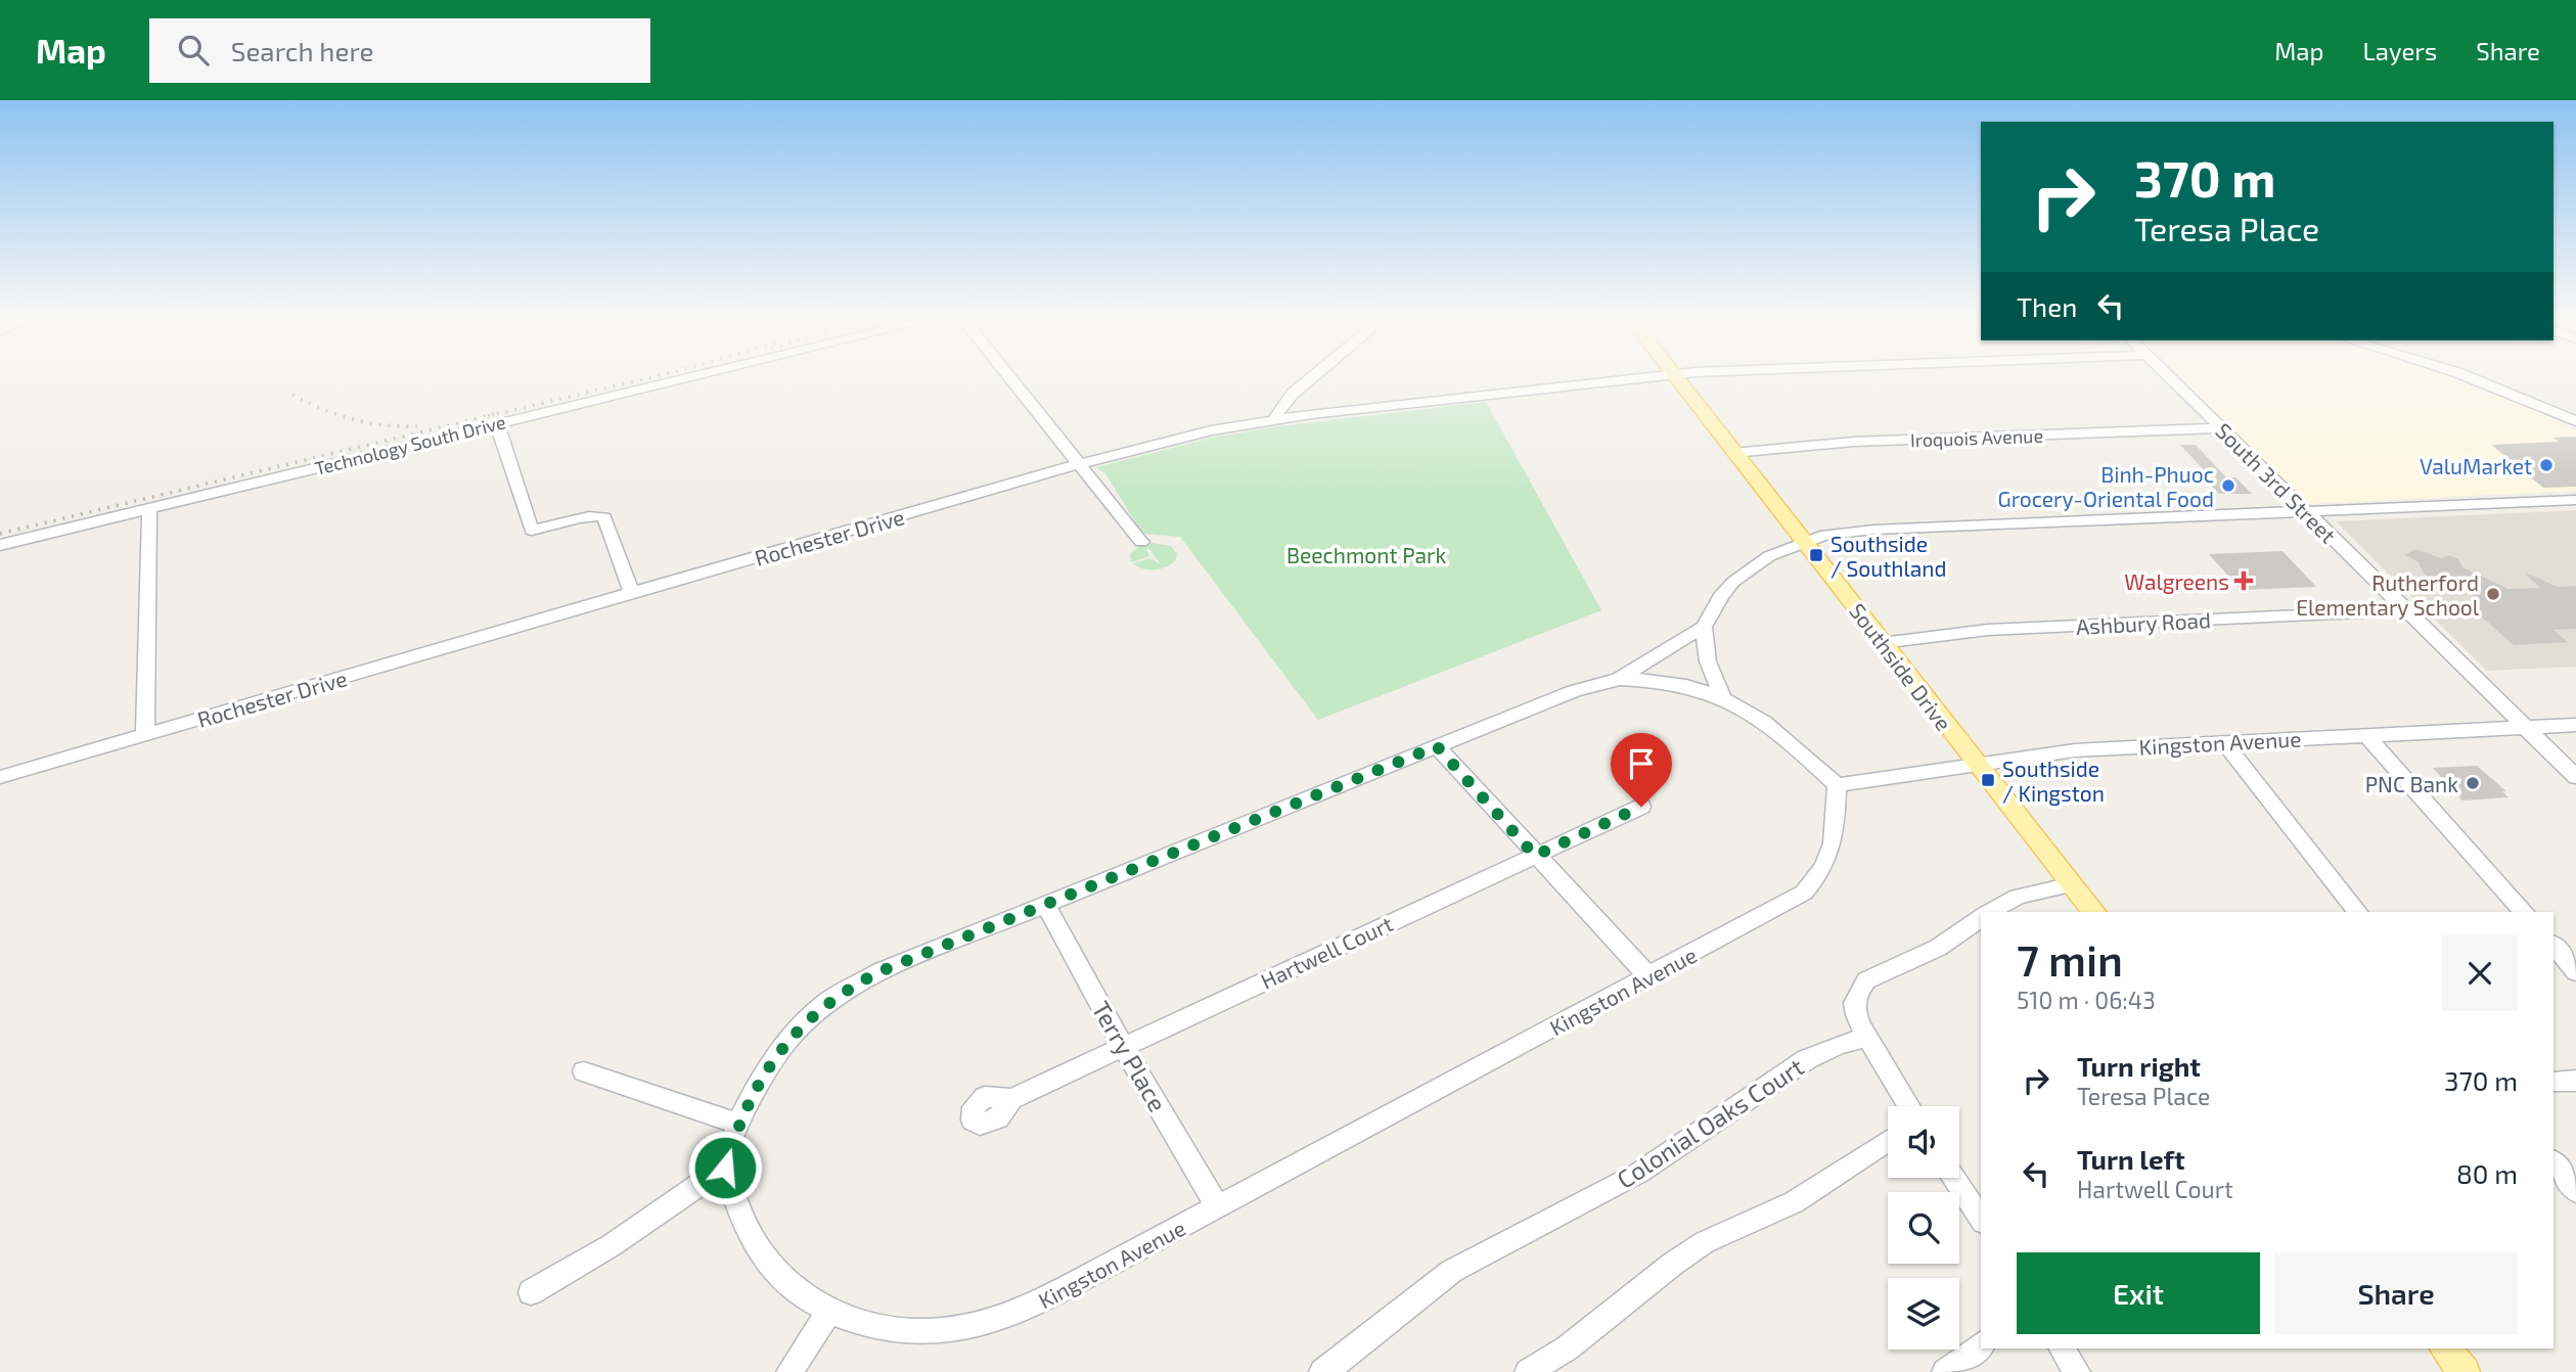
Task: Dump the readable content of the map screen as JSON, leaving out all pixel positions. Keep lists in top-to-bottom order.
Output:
{
  "streets": {
    "main road": ["Southside Drive"],
    "street": [
      "Iroquois Avenue",
      "Technology South Drive",
      "South 3rd Street",
      "Rochester Drive",
      "Ashbury Road",
      "Kingston Avenue",
      "Hartwell Court",
      "Terry Place",
      "Colonial Oaks Court"
    ]
  },
  "crossings": [
    ["Iroquois Avenue", "South 3rd Street"],
    ["Iroquois Avenue", "Southside Drive"],
    ["South 3rd Street", "Ashbury Road"],
    ["South 3rd Street", "Kingston Avenue"],
    ["Rochester Drive", "Southside Drive"],
    ["Ashbury Road", "Southside Drive"],
    ["Southside Drive", "Kingston Avenue"],
    ["Kingston Avenue", "Terry Place"],
    ["Hartwell Court", "Terry Place"]
  ],
  "parks": ["Beechmont Park"],
  "places": {
    "other": [
      "ValuMarket",
      "Binh-Phuoc Grocery-Oriental Food",
      "Rutherford Elementary School",
      "PNC Bank"
    ],
    "transit": ["Southside / Southland", "Southside / Kingston"],
    "health": ["Walgreens"]
  },
  "page": {
    "header": "Map",
    "search": "Search here",
    "nav": ["Map", "Layers", "Share"],
    "turn": ["370 m", "Teresa Place"],
    "then": "Then",
    "heading": ["7 min", "510 m · 06:43"],
    "list": [
      {
        "name": "Turn right",
        "note": "Teresa Place",
        "value": "370 m"
      },
      {
        "name": "Turn left",
        "note": "Hartwell Court",
        "value": "80 m"
      }
    ],
    "buttons": ["Exit", "Share"]
  }
}
